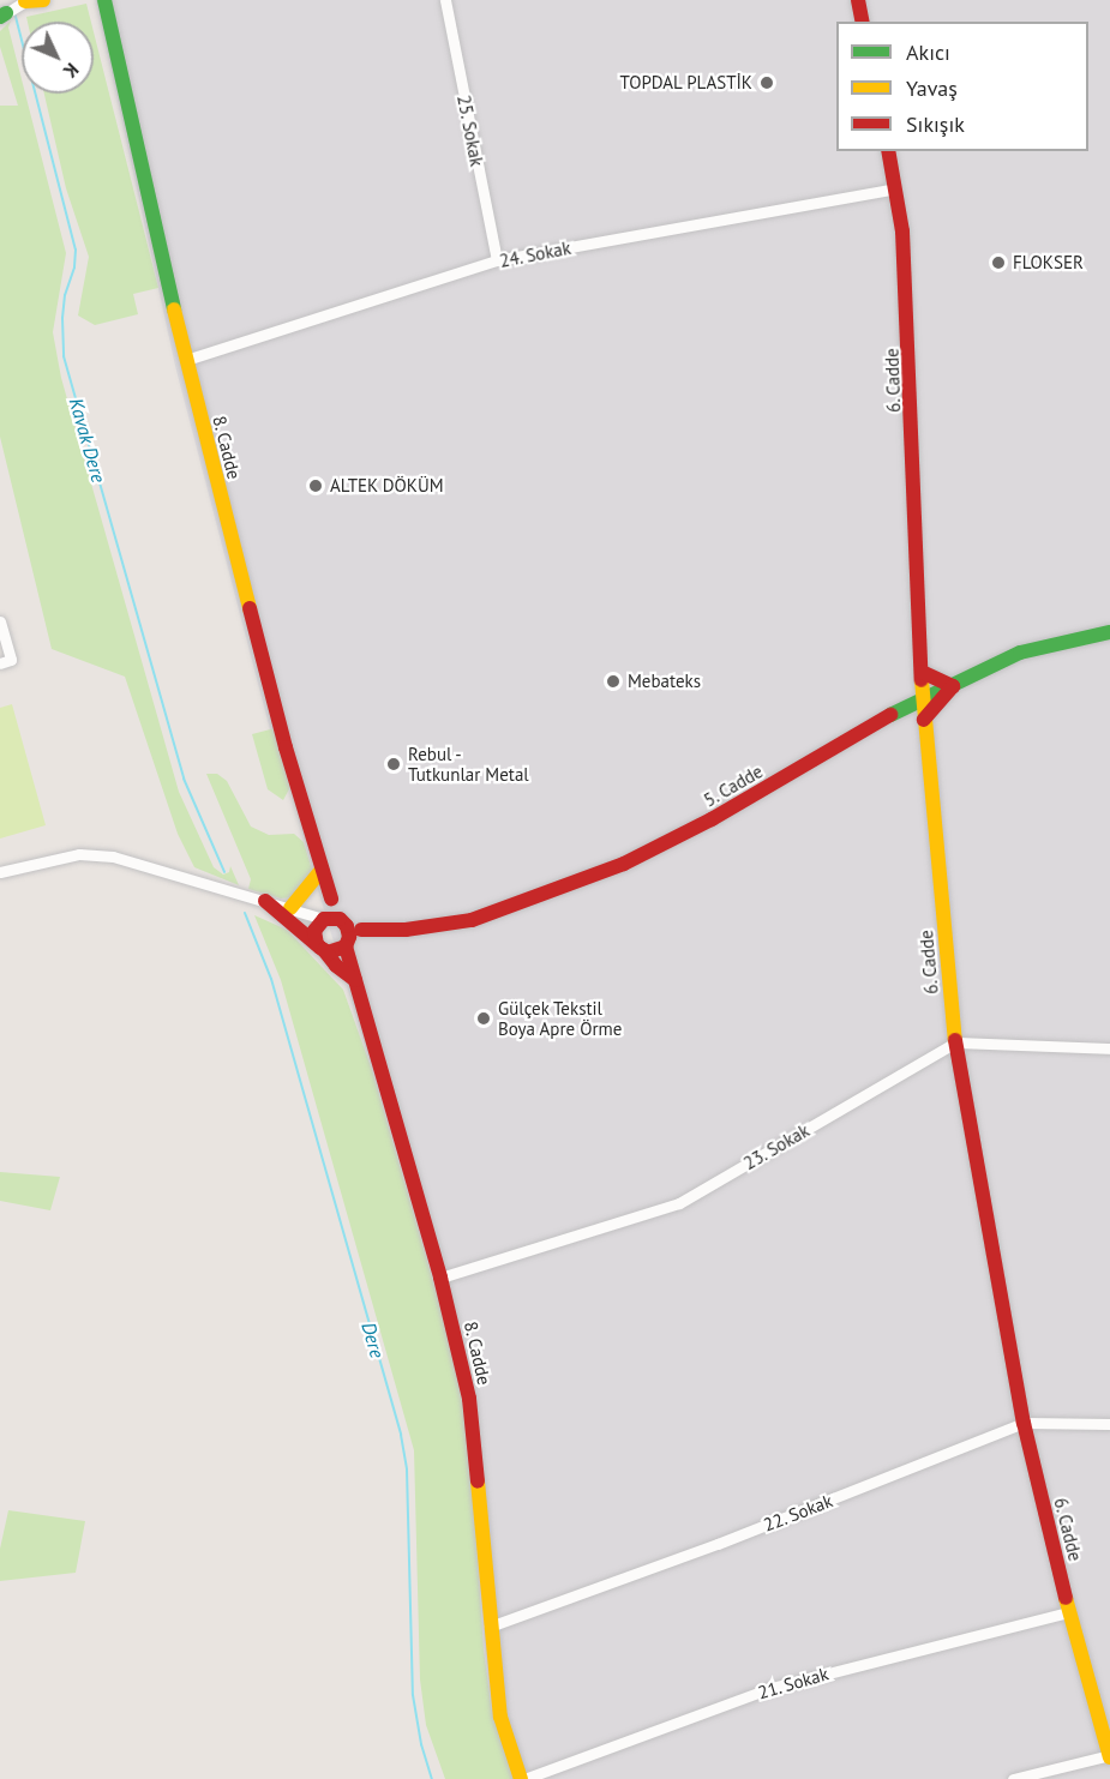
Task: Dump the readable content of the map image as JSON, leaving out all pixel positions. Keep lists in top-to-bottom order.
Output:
{
  "streets": {
    "street": [
      "25. Sokak",
      "24. Sokak",
      "6. Cadde",
      "8. Cadde",
      "5. Cadde",
      "23. Sokak",
      "22. Sokak",
      "21. Sokak"
    ]
  },
  "crossings": [
    ["25. Sokak", "24. Sokak"],
    ["24. Sokak", "6. Cadde"],
    ["24. Sokak", "8. Cadde"],
    ["6. Cadde", "5. Cadde"],
    ["6. Cadde", "23. Sokak"],
    ["6. Cadde", "22. Sokak"],
    ["6. Cadde", "21. Sokak"],
    ["8. Cadde", "5. Cadde"],
    ["8. Cadde", "23. Sokak"],
    ["8. Cadde", "22. Sokak"],
    ["8. Cadde", "21. Sokak"]
  ],
  "water": ["Kavak Dere", "Dere"],
  "places": [
    "TOPDAL PLASTİK",
    "FLOKSER",
    "ALTEK DÖKÜM",
    "Mebateks",
    "Rebul - Tutkunlar Metal",
    "Gülçek Tekstil Boya Apre Örme"
  ],
  "legend": ["Akıcı", "Yavaş", "Sıkışık"],
  "north": "bottom right"
}
